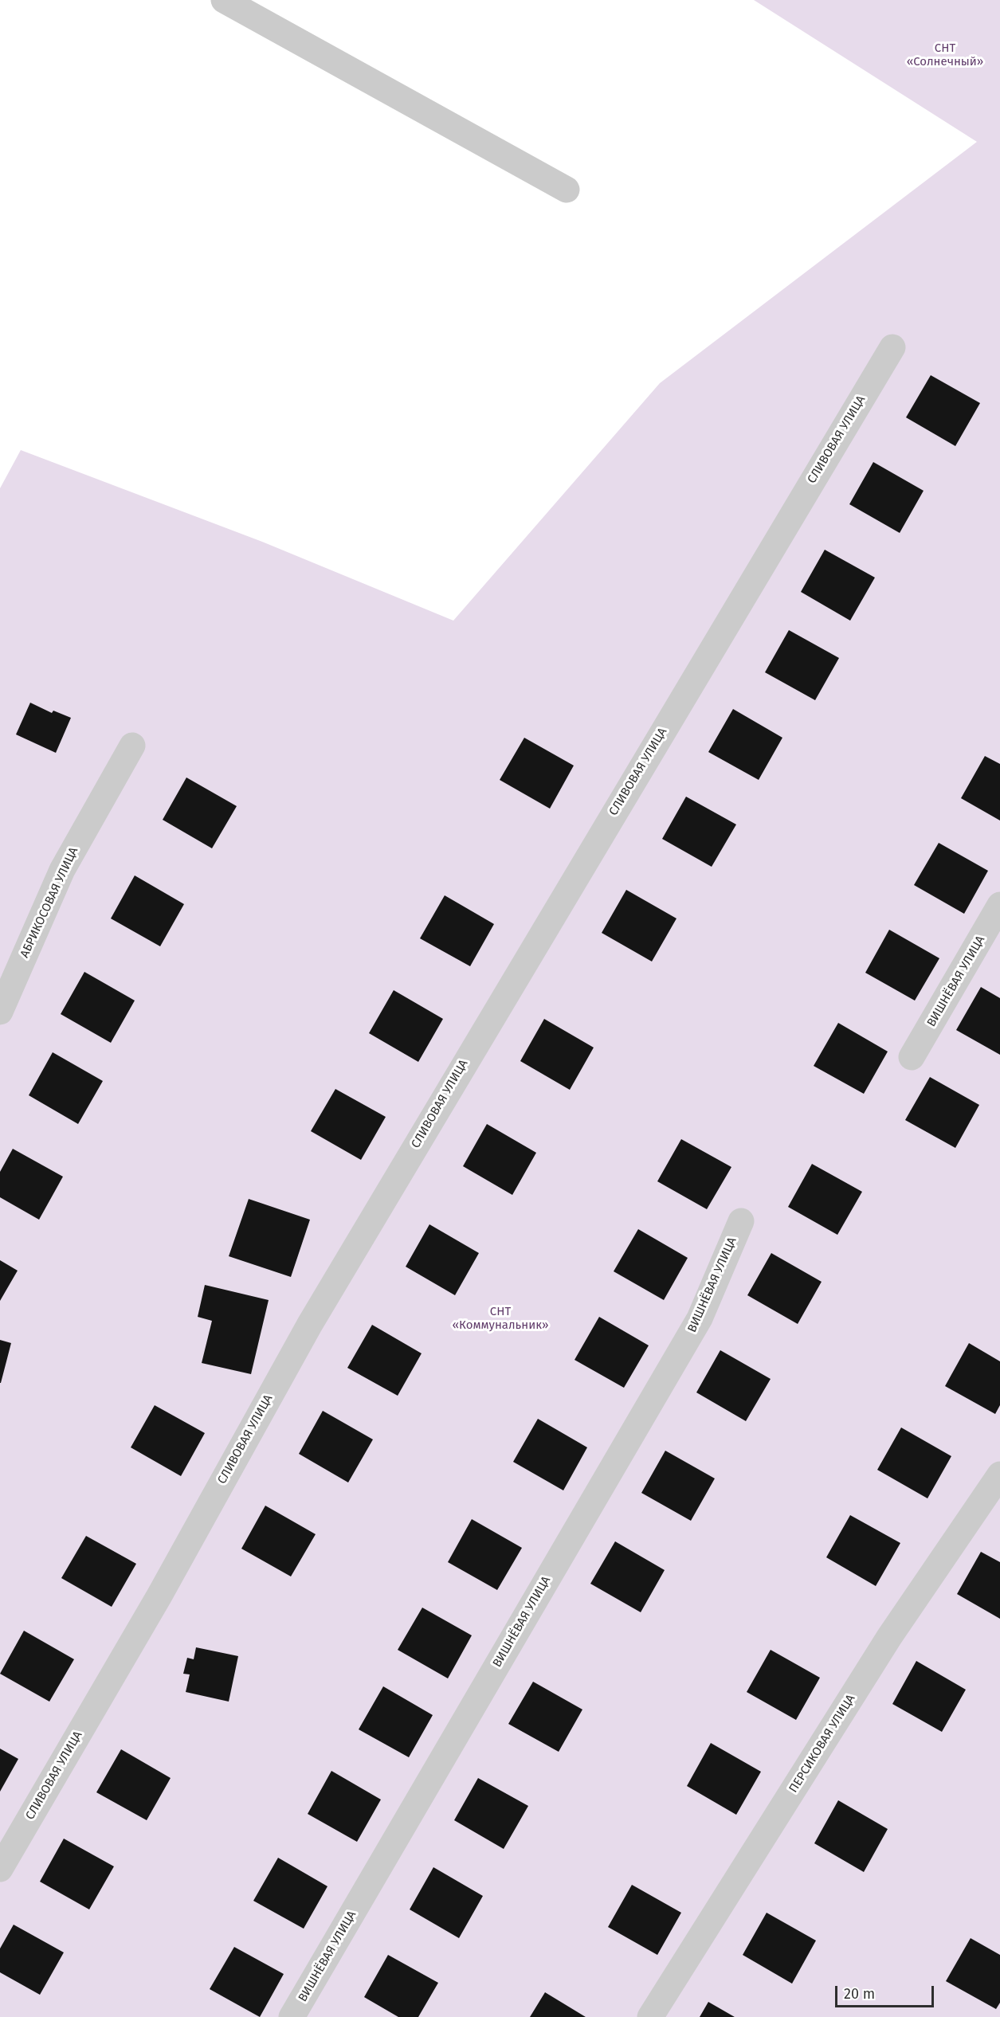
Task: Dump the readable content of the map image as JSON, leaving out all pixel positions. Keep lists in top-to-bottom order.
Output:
{
  "streets": {
    "street": [
      "СЛИВОВАЯ УЛИЦА",
      "АБРИКОСОВАЯ УЛИЦА",
      "ВИШНЁВАЯ УЛИЦА",
      "ПЕРСИКОВАЯ УЛИЦА"
    ]
  },
  "parks": ["СНТ «Солнечный»", "СНТ «Коммунальник»"],
  "scale_bar": "20 m"
}
